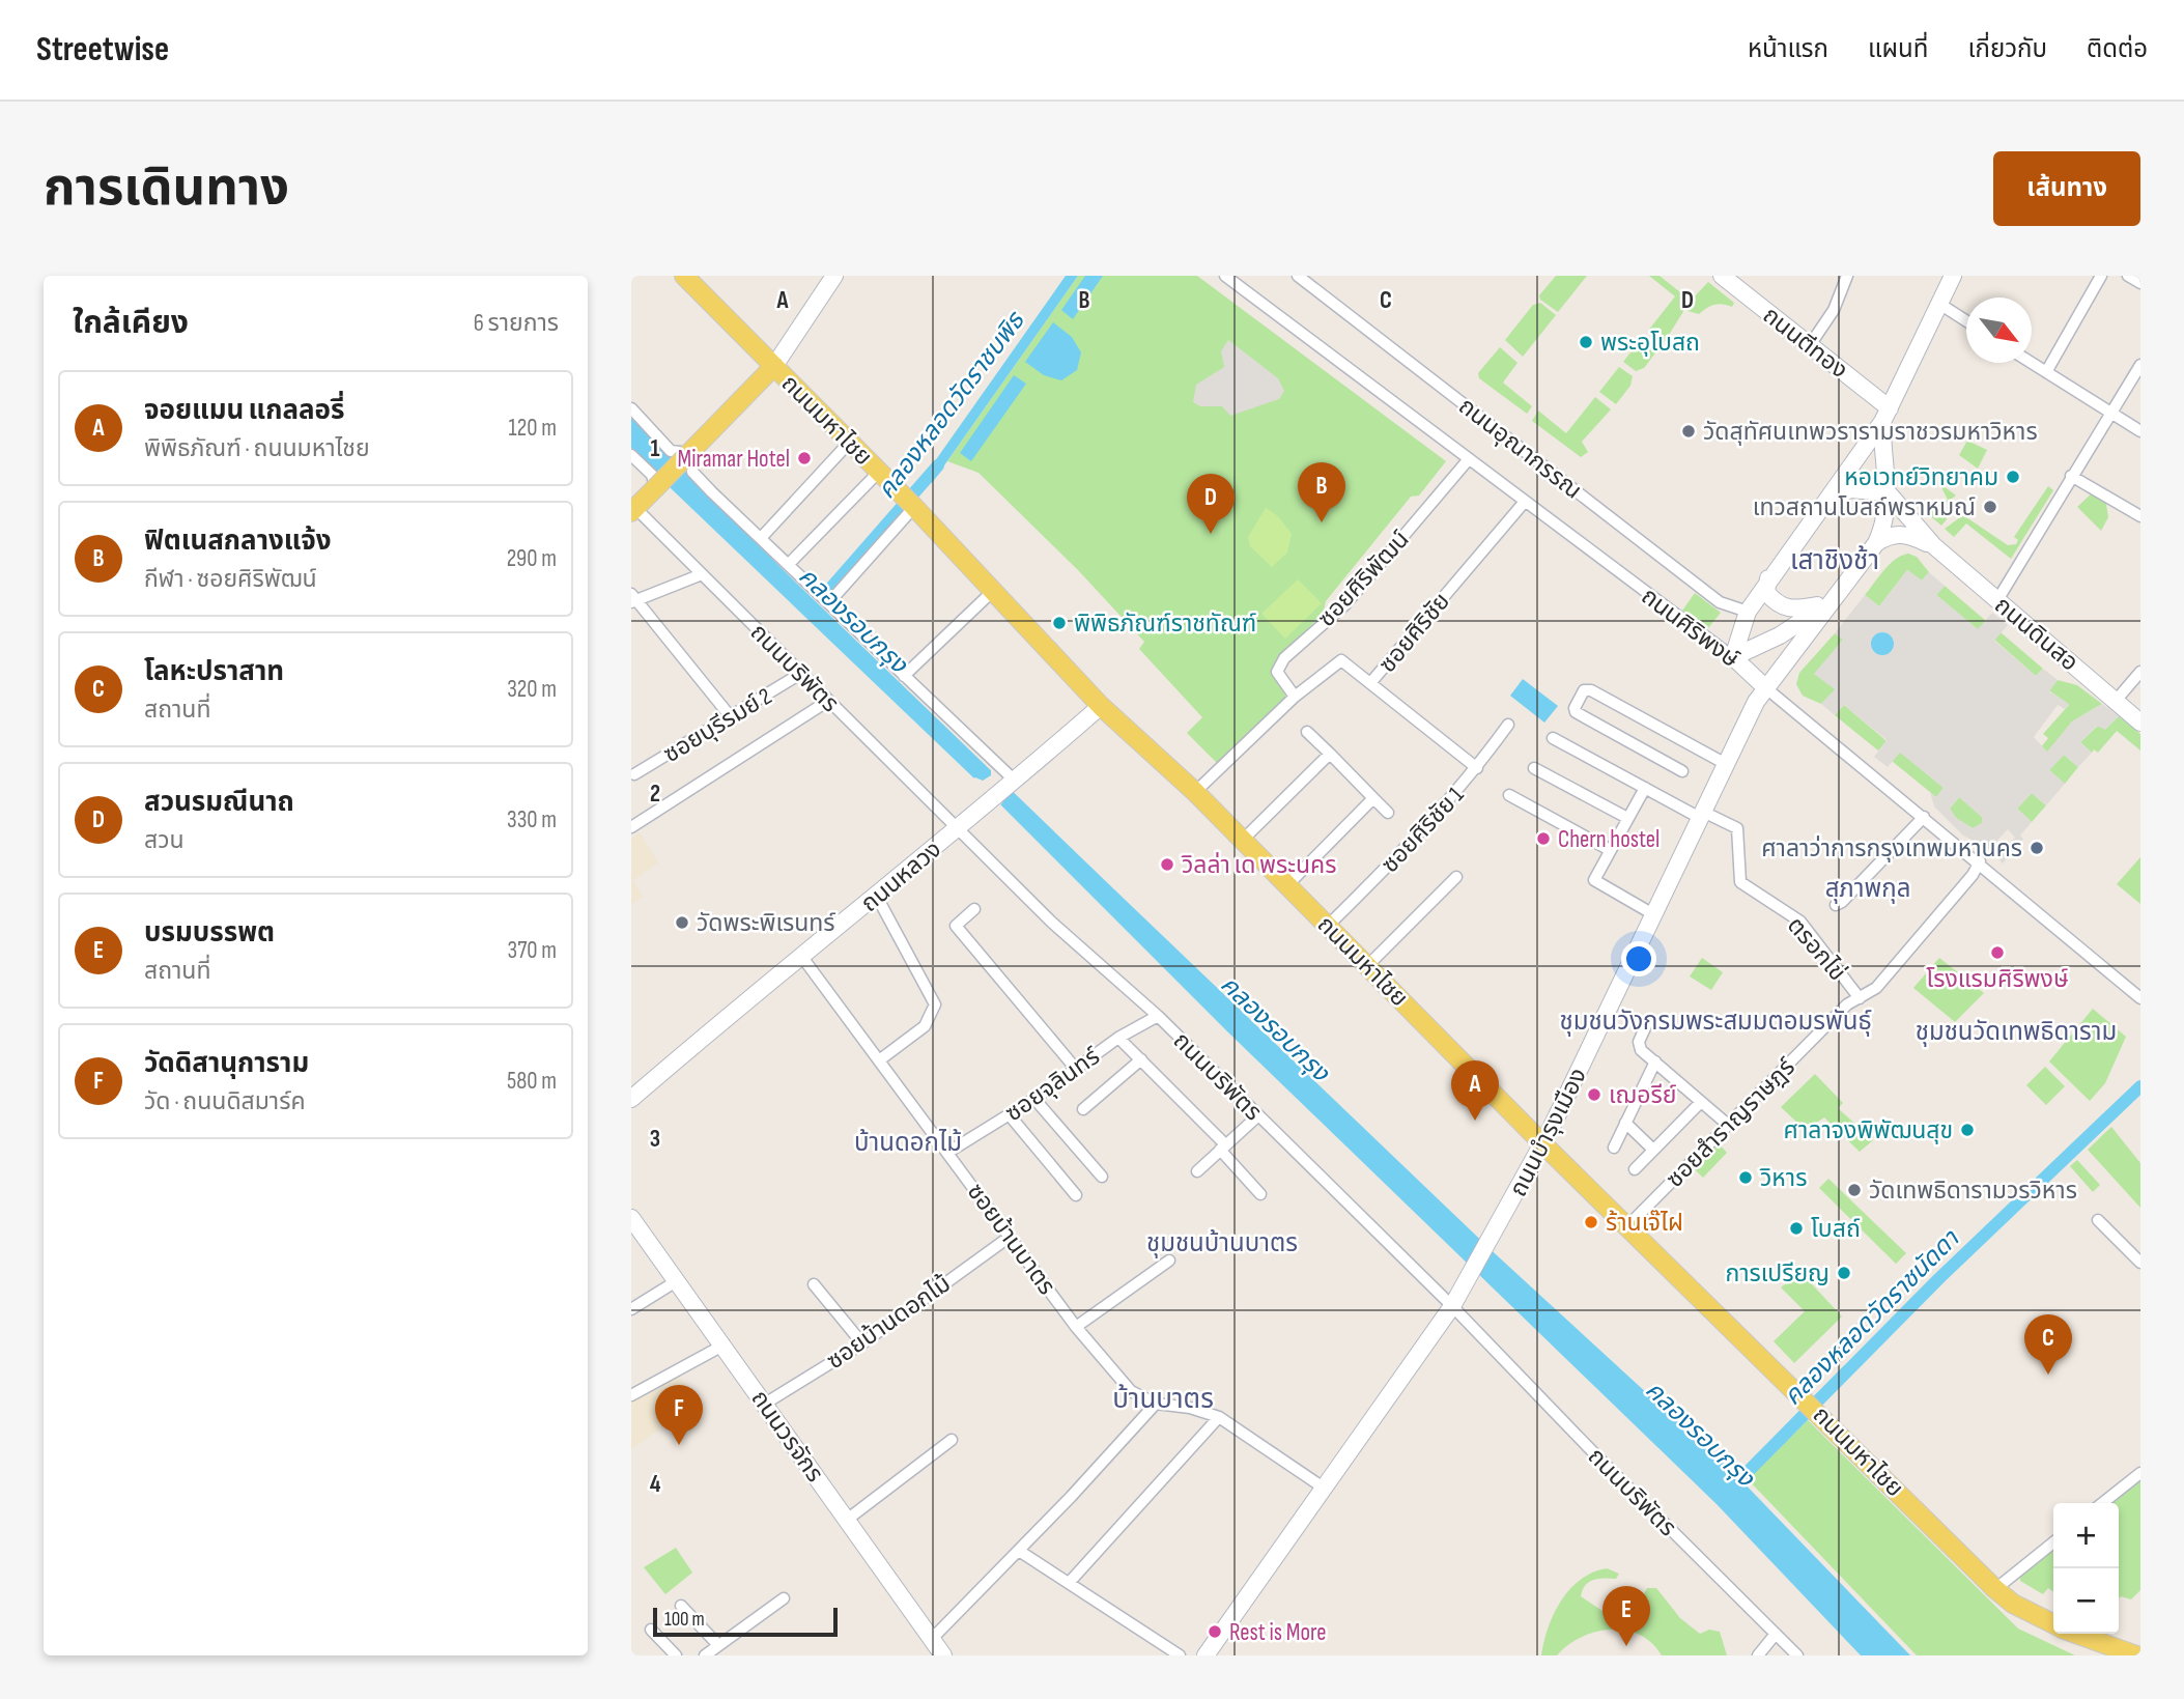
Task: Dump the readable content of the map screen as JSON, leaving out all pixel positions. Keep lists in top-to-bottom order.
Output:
{
  "streets": {
    "main road": [
      "ถนนตีทอง",
      "ถนนมหาไชย",
      "ถนนศิริพงษ์",
      "ถนนดินสอ",
      "ถนนหลวง",
      "ถนนบำรุงเมือง",
      "ถนนวรจักร"
    ],
    "street": [
      "ถนนอุณากรรณ",
      "ซอยศิริพัฒน์",
      "ซอยศิริชัย",
      "ถนนบริพัตร",
      "ซอยบุรีรมย์ 2",
      "ซอยศิริชัย 1",
      "ตรอกไข่",
      "ซอยจุลินทร์",
      "ซอยสำราญราษฎร์",
      "ซอยบ้านบาตร",
      "ซอยบ้านดอกไม้"
    ]
  },
  "crossings": [
    ["ถนนตีทอง", "ถนนบำรุงเมือง"],
    ["ถนนมหาไชย", "ซอยศิริชัย"],
    ["ถนนมหาไชย", "ซอยศิริชัย 1"],
    ["ถนนมหาไชย", "ถนนหลวง"],
    ["ถนนมหาไชย", "ซอยสำราญราษฎร์"],
    ["ถนนมหาไชย", "ถนนบำรุงเมือง"],
    ["ถนนอุณากรรณ", "ถนนบำรุงเมือง"],
    ["ซอยศิริพัฒน์", "ถนนศิริพงษ์"],
    ["ซอยศิริพัฒน์", "ซอยศิริชัย"],
    ["ถนนศิริพงษ์", "ซอยศิริชัย"],
    ["ถนนศิริพงษ์", "ซอยสำราญราษฎร์"],
    ["ถนนศิริพงษ์", "ถนนบำรุงเมือง"],
    ["ถนนดินสอ", "ถนนบำรุงเมือง"],
    ["ถนนบริพัตร", "ซอยบุรีรมย์ 2"],
    ["ถนนบริพัตร", "ถนนหลวง"],
    ["ถนนบริพัตร", "ซอยจุลินทร์"],
    ["ถนนบริพัตร", "ถนนบำรุงเมือง"],
    ["ถนนหลวง", "ซอยบ้านบาตร"],
    ["ตรอกไข่", "ซอยสำราญราษฎร์"],
    ["ตรอกไข่", "ถนนบำรุงเมือง"],
    ["ซอยจุลินทร์", "ซอยบ้านบาตร"],
    ["ถนนบำรุงเมือง", "ซอยบ้านบาตร"],
    ["ซอยบ้านบาตร", "ซอยบ้านดอกไม้"],
    ["ซอยบ้านดอกไม้", "ถนนวรจักร"]
  ],
  "districts": [
    "เสาชิงช้า",
    "สุภาพกุล",
    "ชุมชนวังกรมพระสมมตอมรพันธุ์",
    "ชุมชนวัดเทพธิดาราม",
    "บ้านดอกไม้",
    "ชุมชนบ้านบาตร",
    "บ้านบาตร"
  ],
  "water": ["คลองหลอดวัดราชบพิธ", "คลองรอบกรุง", "คลองหลอดวัดราชนัดดา"],
  "places": [
    "พระอุโบสถ",
    "วัดสุทัศนเทพวรารามราชวรมหาวิหาร",
    "Miramar Hotel",
    "หอเวทย์วิทยาคม",
    "เทวสถานโบสถ์พราหมณ์",
    "พิพิธภัณฑ์ราชทัณฑ์",
    "Chern hostel",
    "ศาลาว่าการกรุงเทพมหานคร",
    "วิลล่า เด พระนคร",
    "วัดพระพิเรนทร์",
    "โรงแรมศิริพงษ์",
    "เฌอรีย์",
    "ศาลาจงพิพัฒนสุข",
    "วิหาร",
    "วัดเทพธิดารามวรวิหาร",
    "ร้านเจ๊ไฝ",
    "โบสถ์",
    "การเปรียญ",
    "Rest is More"
  ],
  "scale_bar": "100 m",
  "north": "bottom right",
  "page": {
    "header": "Streetwise",
    "nav": [
      "หน้าแรก",
      "แผนที่",
      "เกี่ยวกับ",
      "ติดต่อ"
    ],
    "title": "การเดินทาง",
    "buttons": "เส้นทาง",
    "heading": ["ใกล้เคียง", "6 รายการ"],
    "list": [
      {
        "mark": "A",
        "name": "จอยแมน แกลลอรี่",
        "note": "พิพิธภัณฑ์ · ถนนมหาไชย",
        "value": "120 m"
      },
      {
        "mark": "B",
        "name": "ฟิตเนสกลางแจ้ง",
        "note": "กีฬา · ซอยศิริพัฒน์",
        "value": "290 m"
      },
      {
        "mark": "C",
        "name": "โลหะปราสาท",
        "note": "สถานที่",
        "value": "320 m"
      },
      {
        "mark": "D",
        "name": "สวนรมณีนาถ",
        "note": "สวน",
        "value": "330 m"
      },
      {
        "mark": "E",
        "name": "บรมบรรพต",
        "note": "สถานที่",
        "value": "370 m"
      },
      {
        "mark": "F",
        "name": "วัดดิสานุการาม",
        "note": "วัด · ถนนดิสมาร์ค",
        "value": "580 m"
      }
    ],
    "pins": [
      "B",
      "D",
      "A",
      "C",
      "F",
      "E"
    ],
    "map_buttons": ["+", "−"],
    "scale": "100 m"
  },
  "grid": {
    "columns": [
      "A",
      "B",
      "C",
      "D"
    ],
    "rows": [
      "1",
      "2",
      "3",
      "4"
    ]
  }
}
